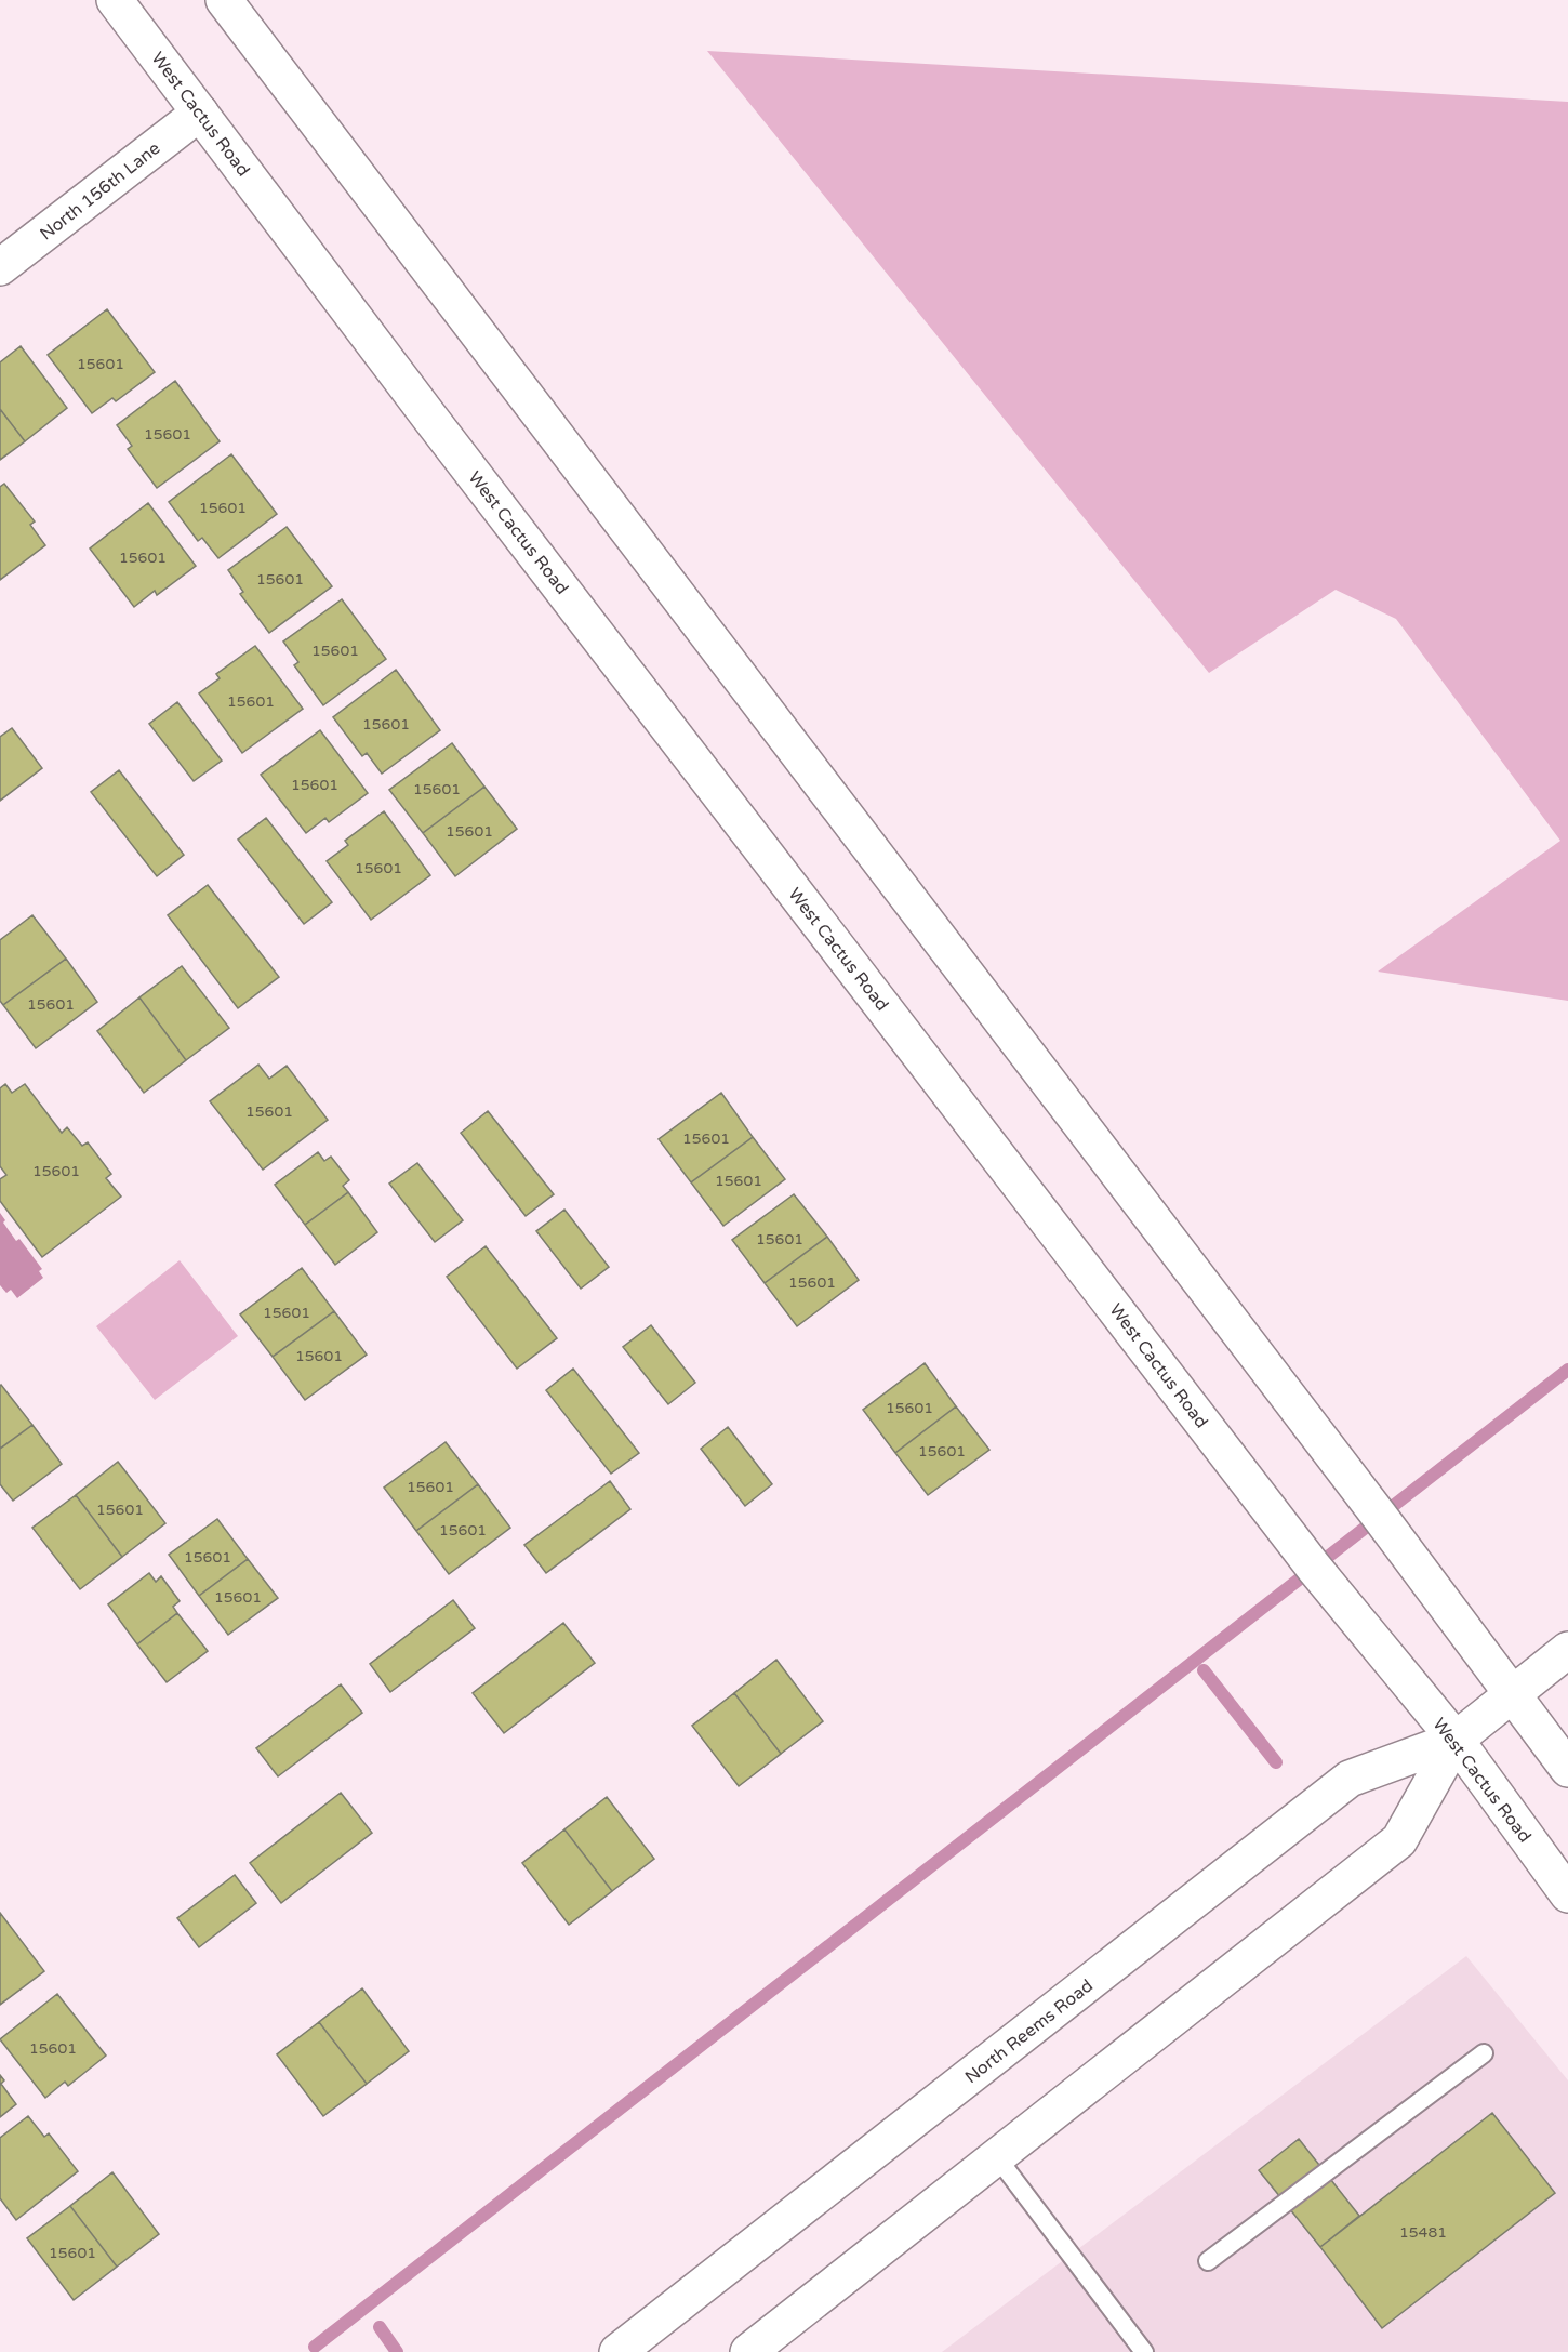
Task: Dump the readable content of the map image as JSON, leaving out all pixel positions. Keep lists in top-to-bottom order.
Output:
{
  "streets": {
    "main road": ["West Cactus Road", "North 156th Lane", "North Reems Road"]
  },
  "crossings": [
    ["West Cactus Road", "North 156th Lane"],
    ["West Cactus Road", "North Reems Road"]
  ],
  "house_numbers": [
    "15601",
    "15601",
    "15601",
    "15601",
    "15601",
    "15601",
    "15601",
    "15601",
    "15601",
    "15601",
    "15601",
    "15601",
    "15601",
    "15601",
    "15601",
    "15601",
    "15601",
    "15601",
    "15601",
    "15601",
    "15601",
    "15601",
    "15601",
    "15601",
    "15601",
    "15601",
    "15601",
    "15601",
    "15601",
    "15481",
    "15601"
  ]
}
